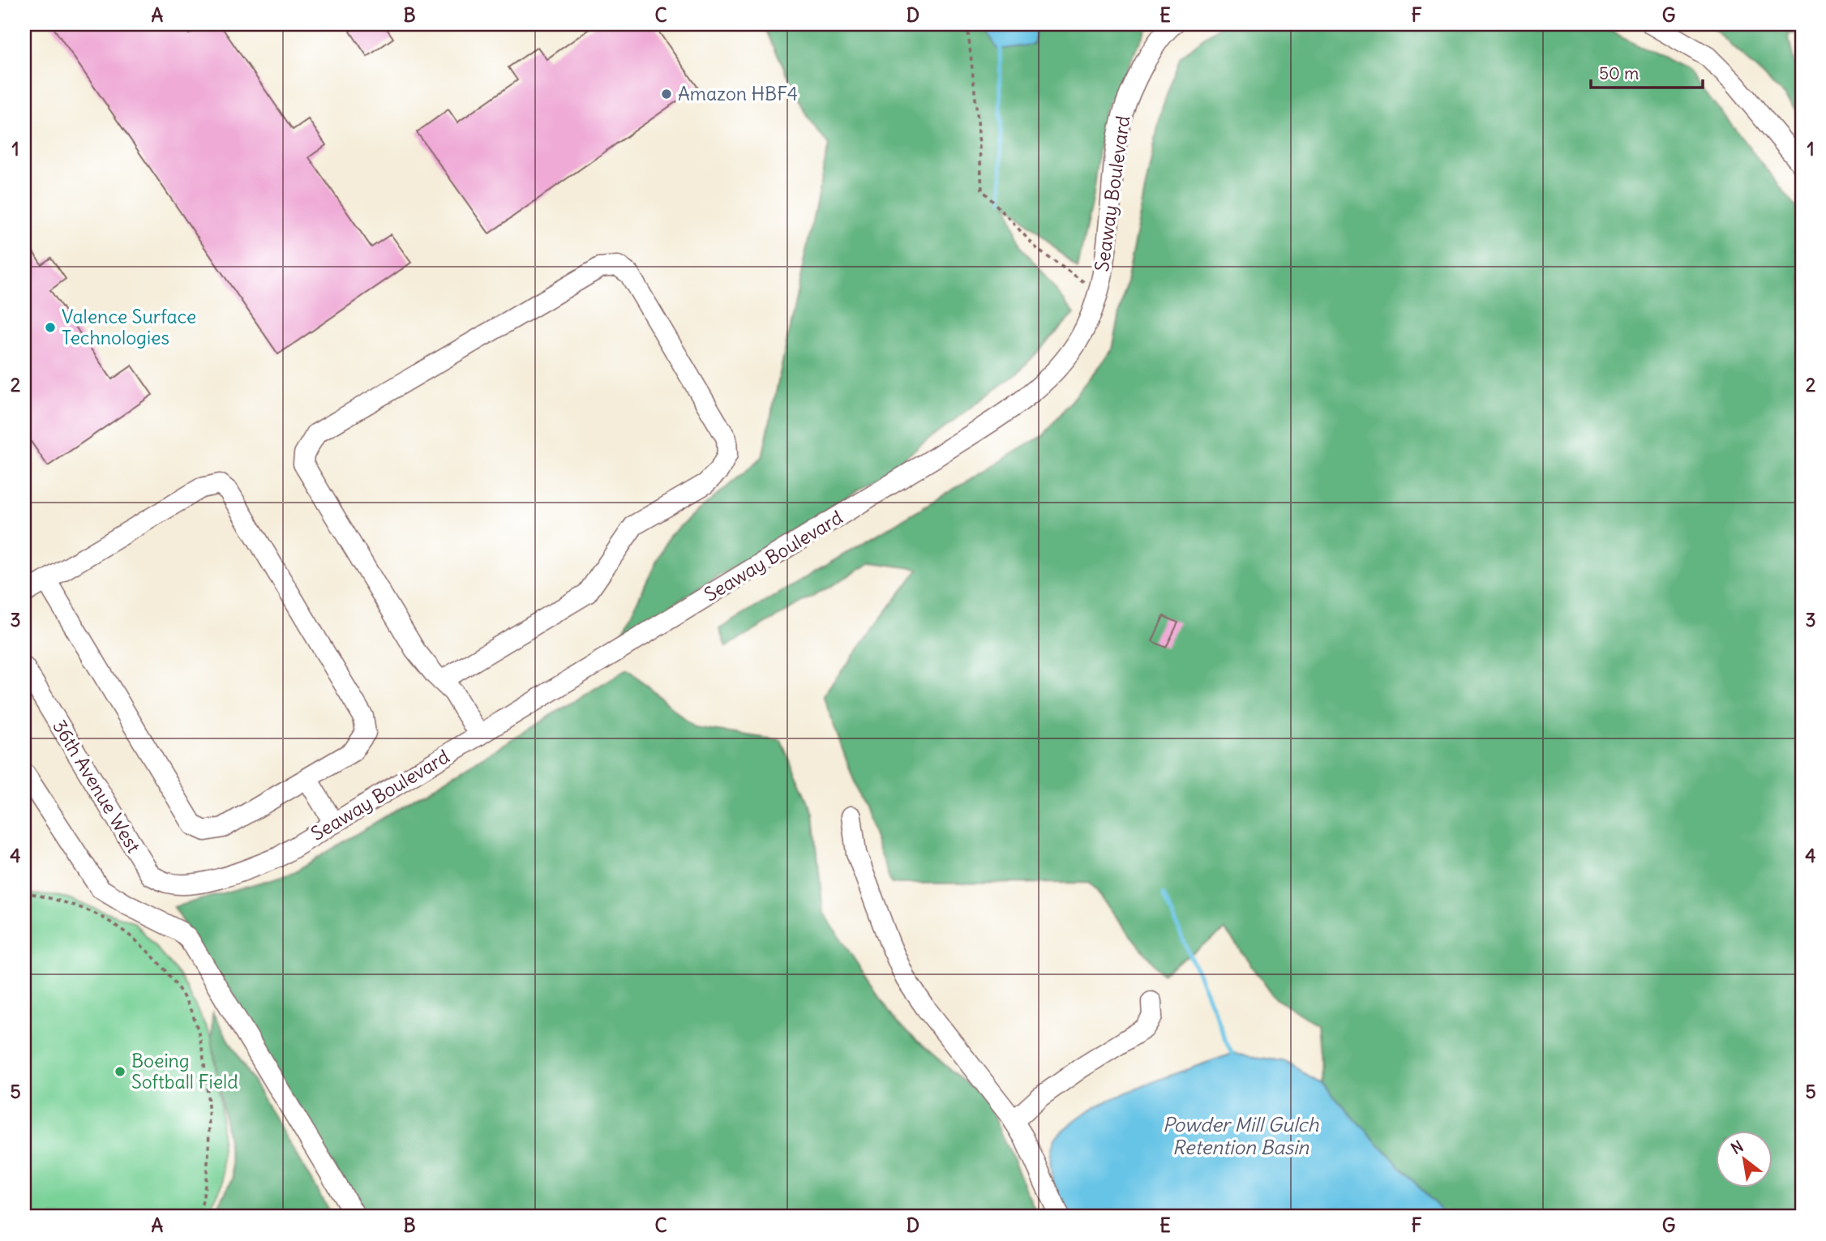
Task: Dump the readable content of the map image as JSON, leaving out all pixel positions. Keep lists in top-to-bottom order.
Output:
{
  "streets": {
    "street": ["Seaway Boulevard", "36th Avenue West"]
  },
  "crossings": [
    ["Seaway Boulevard", "36th Avenue West"]
  ],
  "water": ["Powder Mill Gulch Retention Basin"],
  "places": ["Amazon HBF4", "Valence Surface Technologies", "Boeing Softball Field"],
  "scale_bar": "50 m",
  "north": "top left",
  "grid": {
    "columns": [
      "A",
      "B",
      "C",
      "D",
      "E",
      "F",
      "G"
    ],
    "rows": [
      "1",
      "2",
      "3",
      "4",
      "5"
    ]
  }
}
